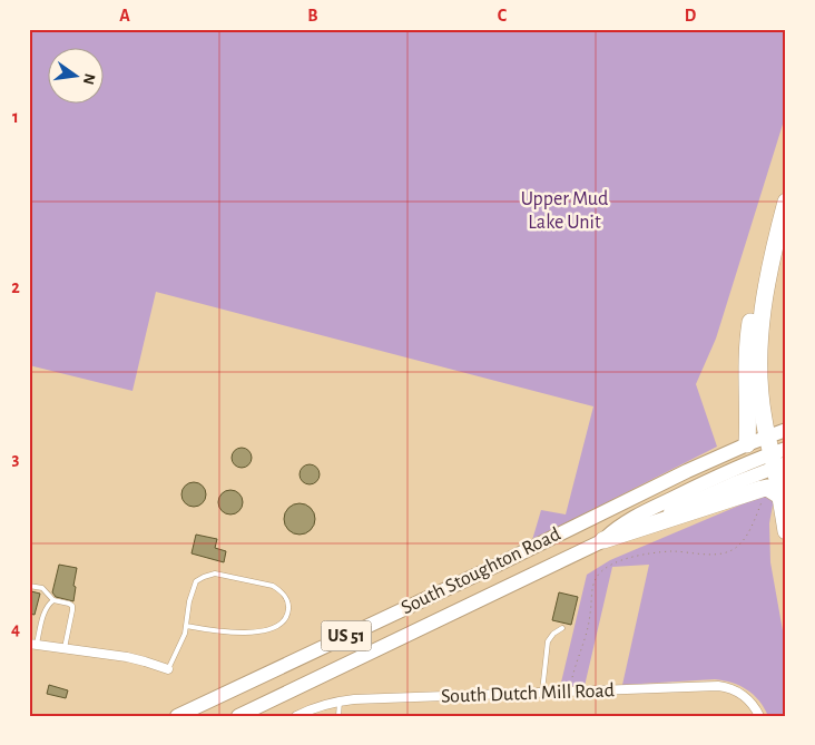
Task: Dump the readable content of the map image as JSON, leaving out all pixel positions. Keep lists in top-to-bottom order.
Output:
{
  "streets": {
    "main road": ["South Stoughton Road", "US 51"],
    "street": ["South Dutch Mill Road"]
  },
  "parks": ["Upper Mud Lake Unit"],
  "north": "right",
  "grid": {
    "columns": [
      "A",
      "B",
      "C",
      "D"
    ],
    "rows": [
      "1",
      "2",
      "3",
      "4"
    ]
  }
}
